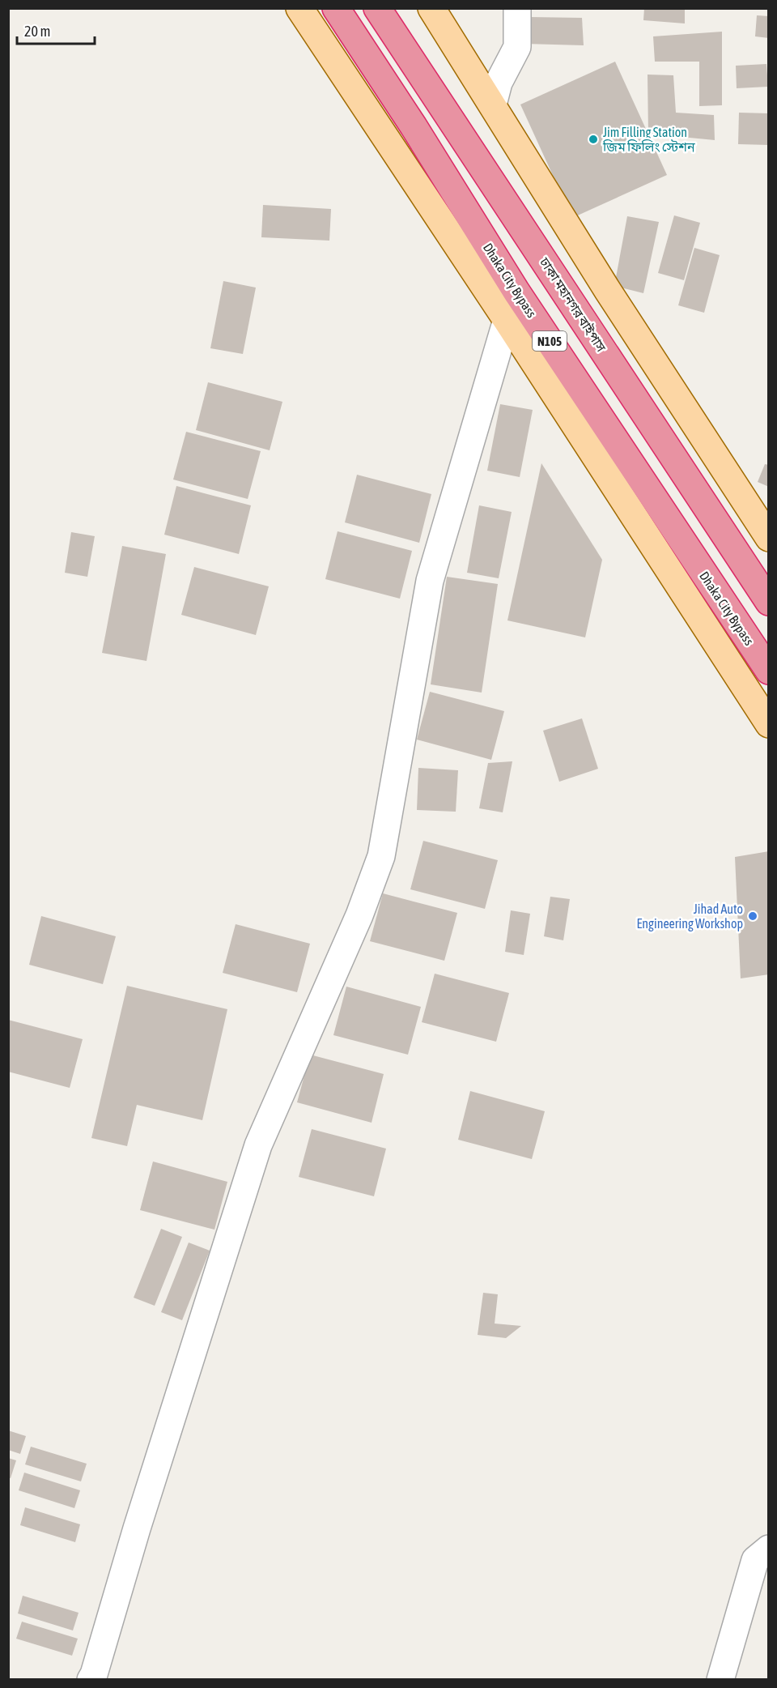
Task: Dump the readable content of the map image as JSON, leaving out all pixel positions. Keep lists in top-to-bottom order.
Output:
{
  "streets": {
    "highway": ["Dhaka City Bypass", "ঢাকা মহানগর বাইপাস", "N105"]
  },
  "places": ["Jim Filling Station জিম ফিলিং স্টেশন", "Jihad Auto Engineering Workshop"],
  "scale_bar": "20 m"
}
